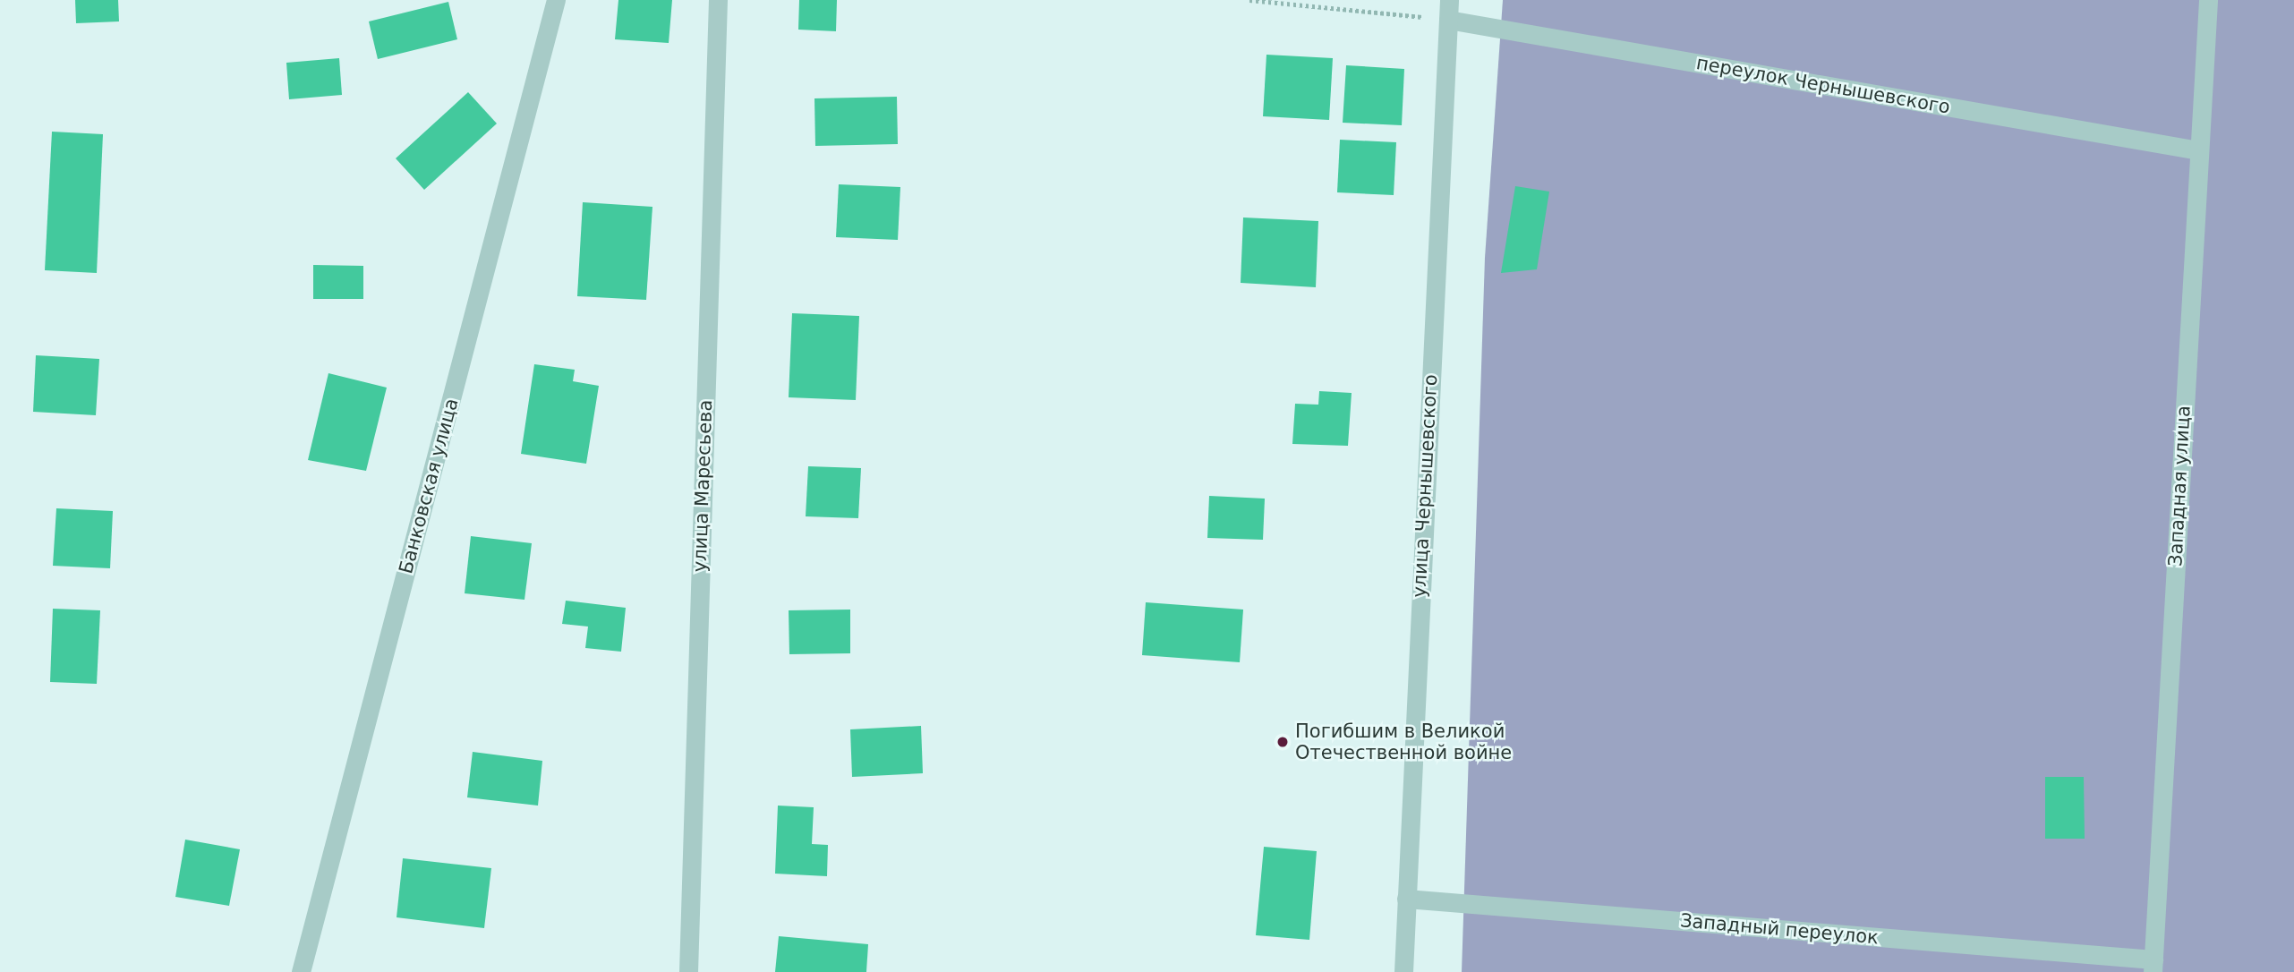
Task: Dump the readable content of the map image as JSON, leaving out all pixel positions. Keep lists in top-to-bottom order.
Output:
{
  "streets": {
    "street": [
      "переулок Чернышевского",
      "Банковская улица",
      "улица Маресьева",
      "улица Чернышевского",
      "Западная улица",
      "Западный переулок"
    ]
  },
  "crossings": [
    ["переулок Чернышевского", "улица Чернышевского"],
    ["переулок Чернышевского", "Западная улица"],
    ["улица Чернышевского", "Западный переулок"],
    ["Западная улица", "Западный переулок"]
  ],
  "places": ["Погибшим в Великой Отечественной войне"]
}
